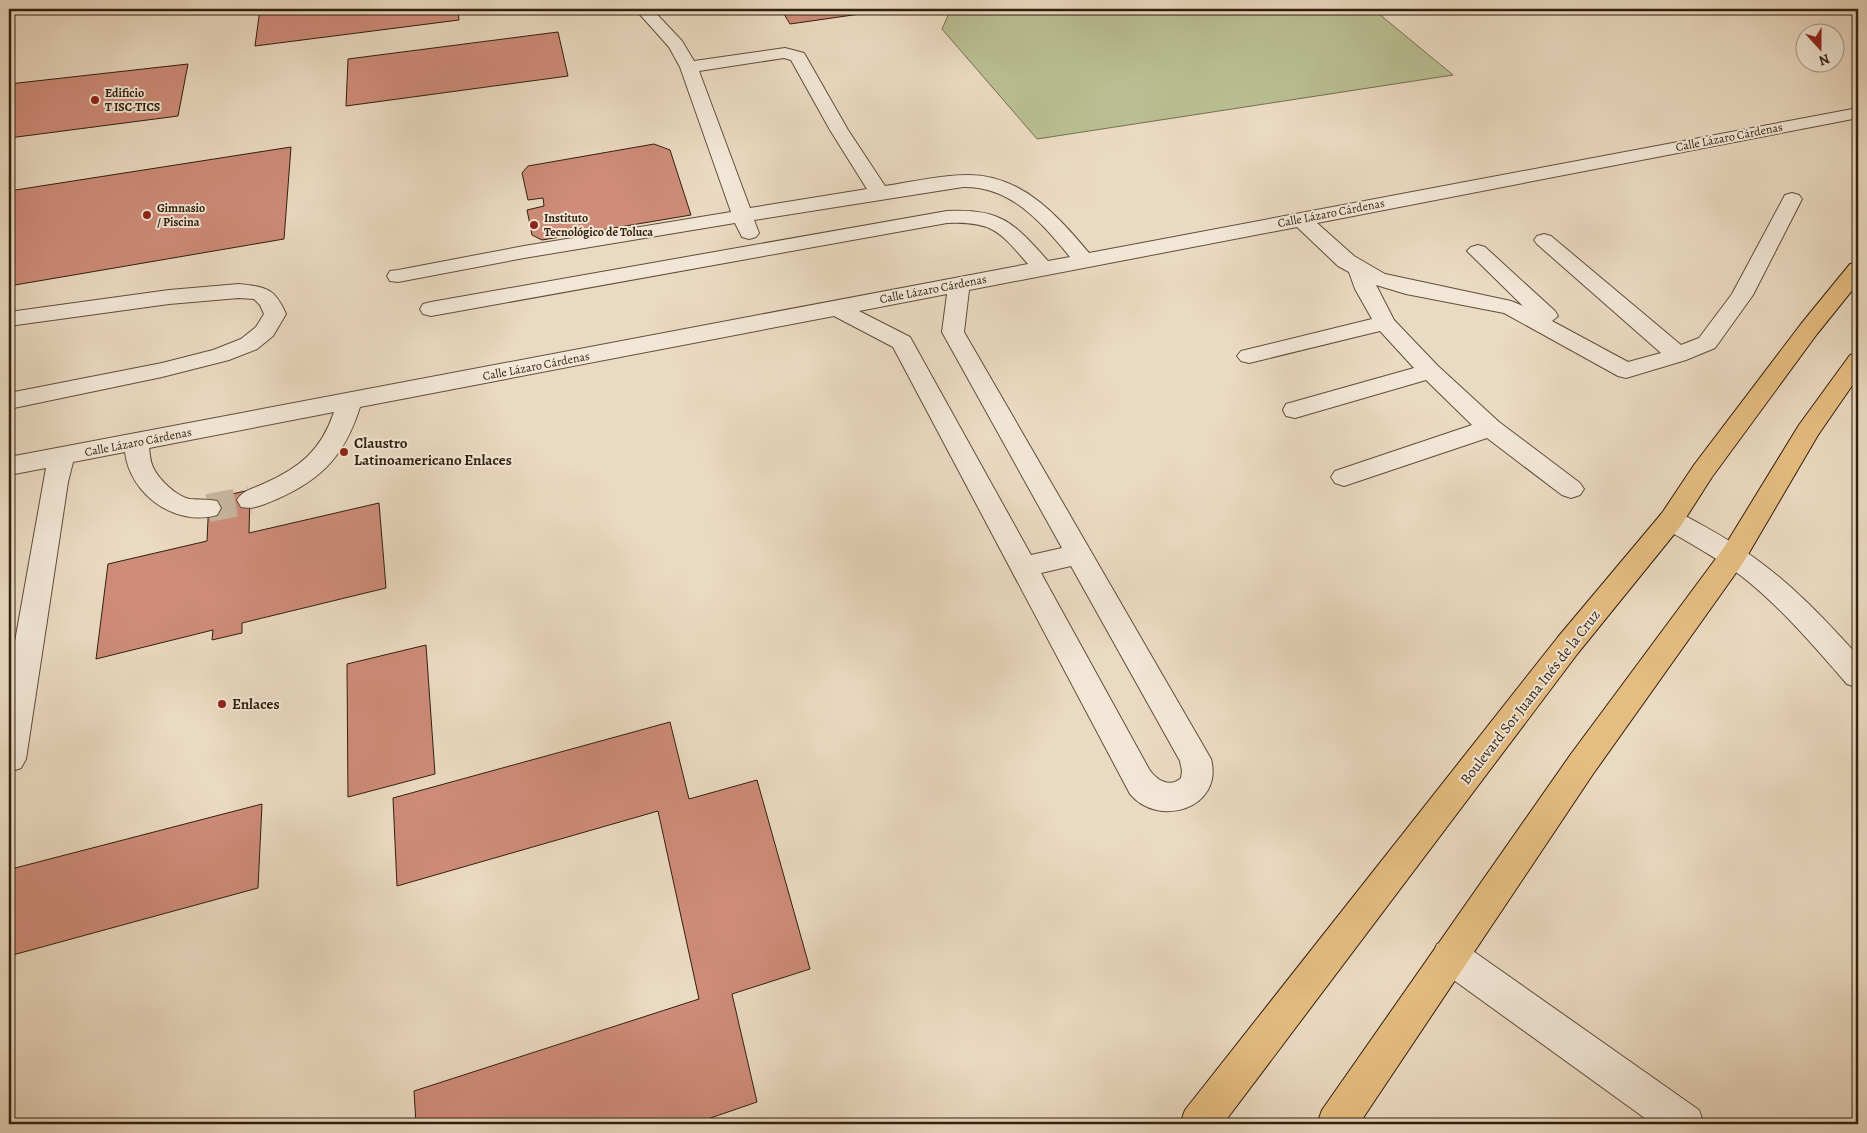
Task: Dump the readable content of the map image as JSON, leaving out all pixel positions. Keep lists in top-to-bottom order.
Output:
{
  "streets": {
    "main road": ["Boulevard Sor Juana Inés de la Cruz"],
    "street": ["Calle Lázaro Cárdenas"]
  },
  "places": [
    "Edificio T ISC-TICS",
    "Gimnasio / Piscina",
    "Instituto Tecnológico de Toluca",
    "Claustro Latinoamericano Enlaces",
    "Enlaces"
  ],
  "north": "bottom"
}
